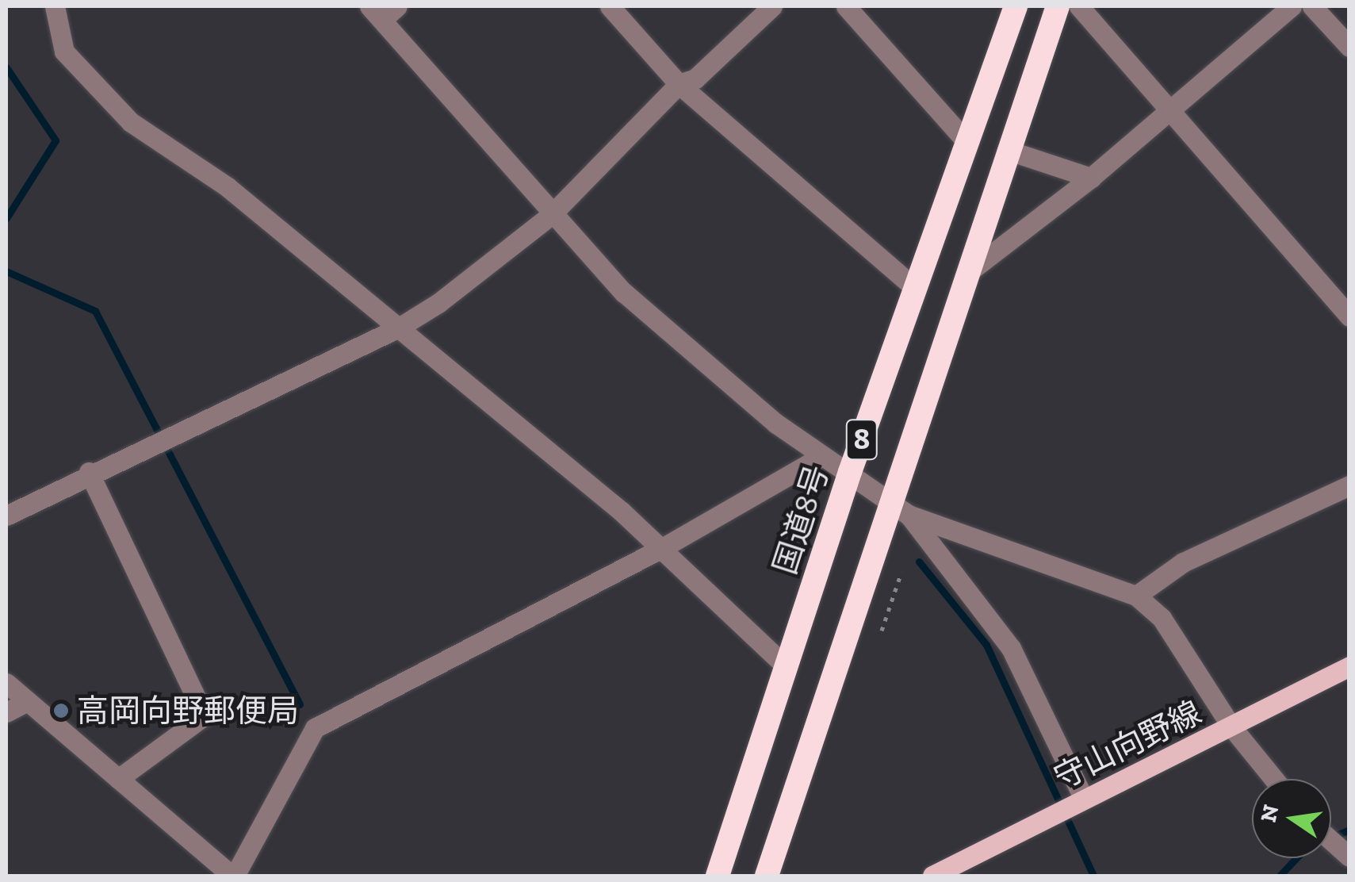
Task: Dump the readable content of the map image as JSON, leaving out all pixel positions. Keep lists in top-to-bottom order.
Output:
{
  "streets": {
    "highway": ["8", "国道8号"],
    "main road": ["守山向野線"]
  },
  "places": ["高岡向野郵便局"],
  "north": "left"
}
